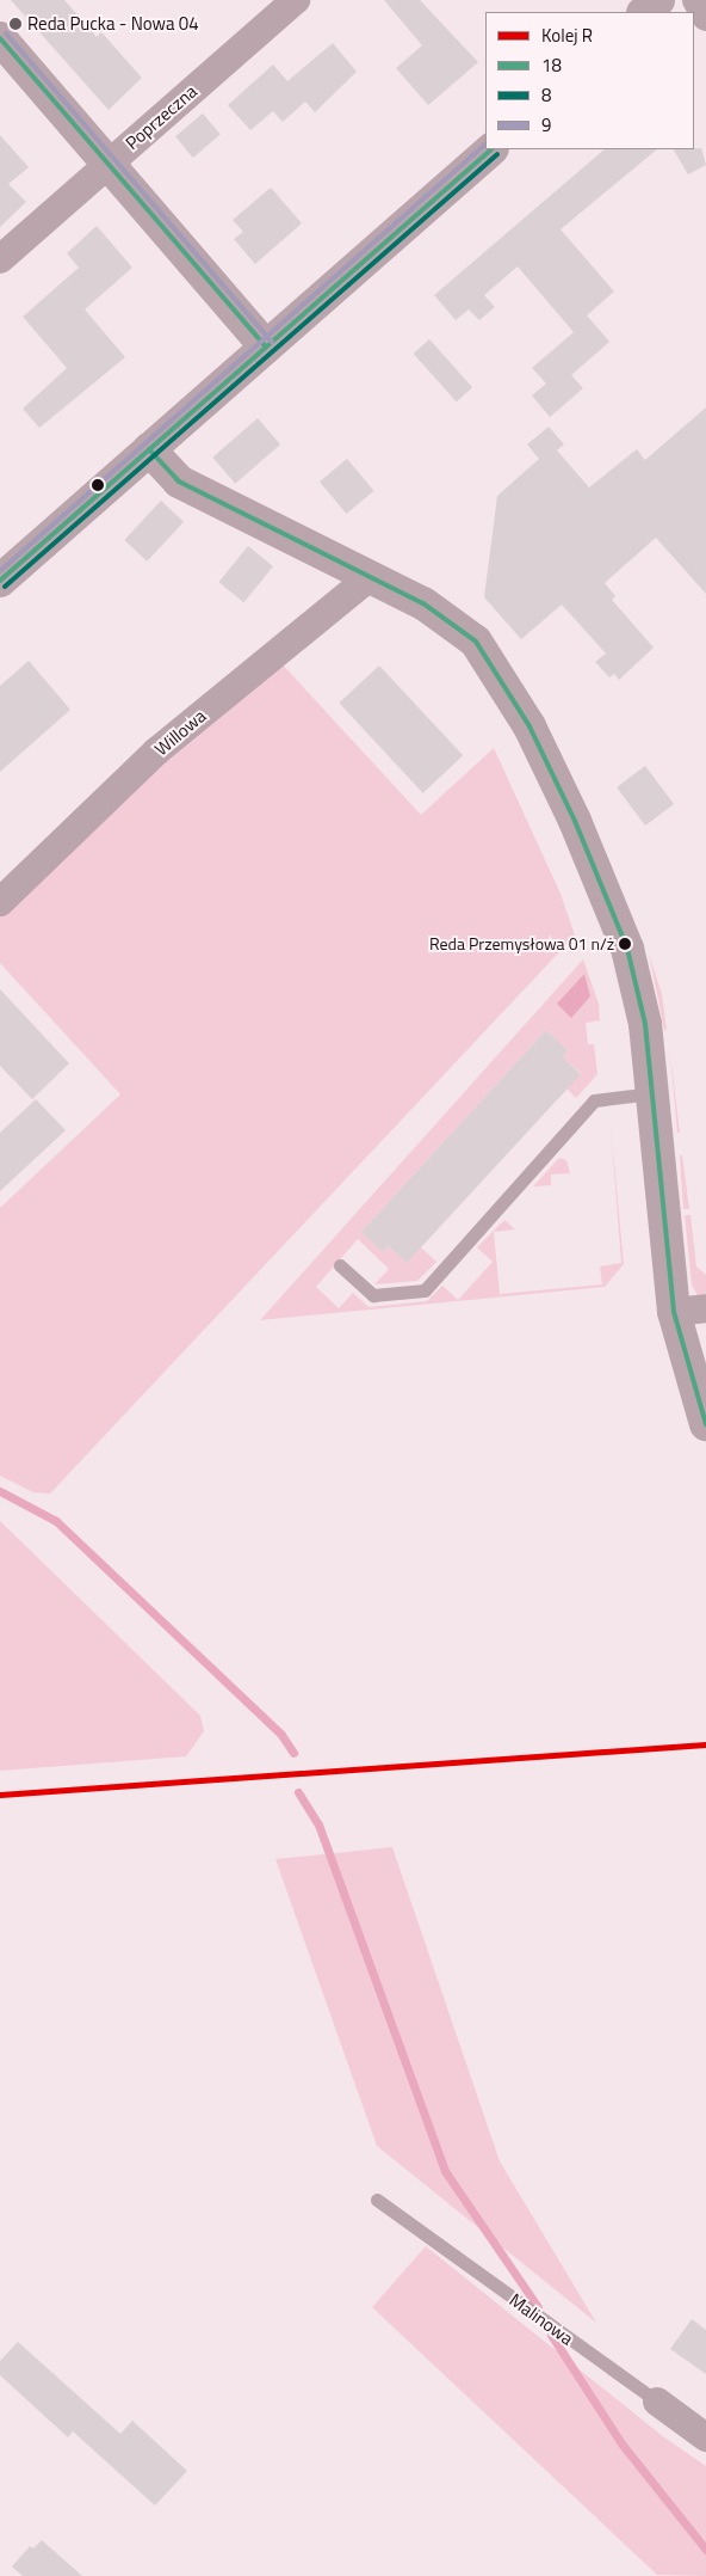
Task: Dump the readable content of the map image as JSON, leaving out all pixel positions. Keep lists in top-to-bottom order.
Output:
{
  "streets": {
    "street": ["Poprzeczna", "Willowa", "Malinowa"]
  },
  "places": ["Reda Pucka - Nowa 04", "Reda Przemysłowa 01 n/ż"],
  "lines": [
    "transit line 9",
    "transit line 18",
    "transit line 8",
    "rail line R"
  ],
  "legend": [
    "Kolej R",
    "18",
    "8",
    "9"
  ]
}
